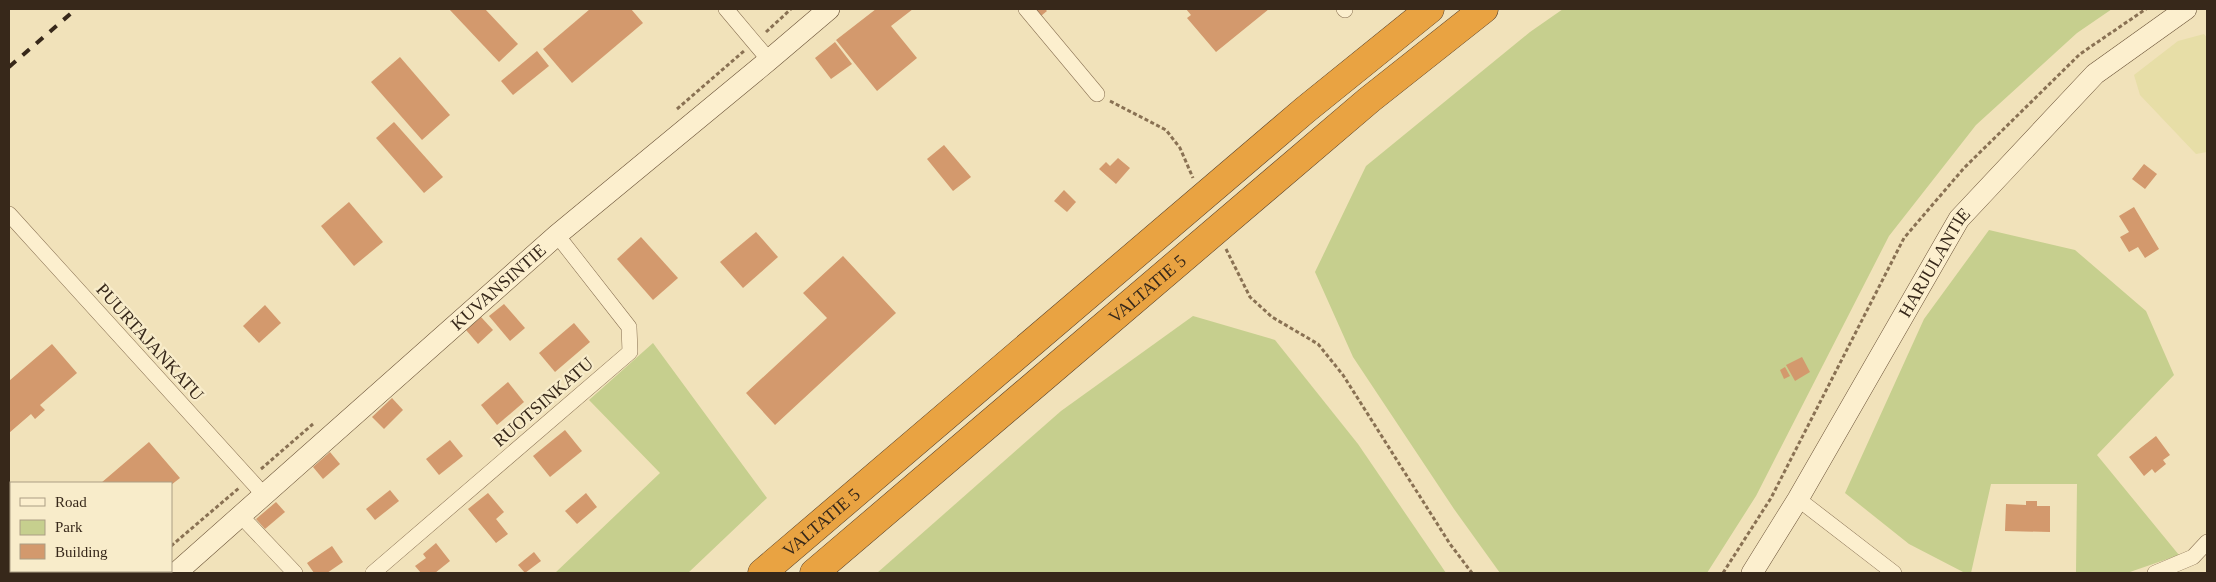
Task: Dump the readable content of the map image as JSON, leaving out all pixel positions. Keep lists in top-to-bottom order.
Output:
{
  "streets": {
    "highway": ["VALTATIE 5"],
    "street": [
      "HARJULANTIE",
      "KUVANSINTIE",
      "PUURTAJANKATU",
      "RUOTSINKATU"
    ]
  },
  "crossings": [
    ["KUVANSINTIE", "PUURTAJANKATU"],
    ["KUVANSINTIE", "RUOTSINKATU"]
  ],
  "legend": ["Road", "Park", "Building"]
}
